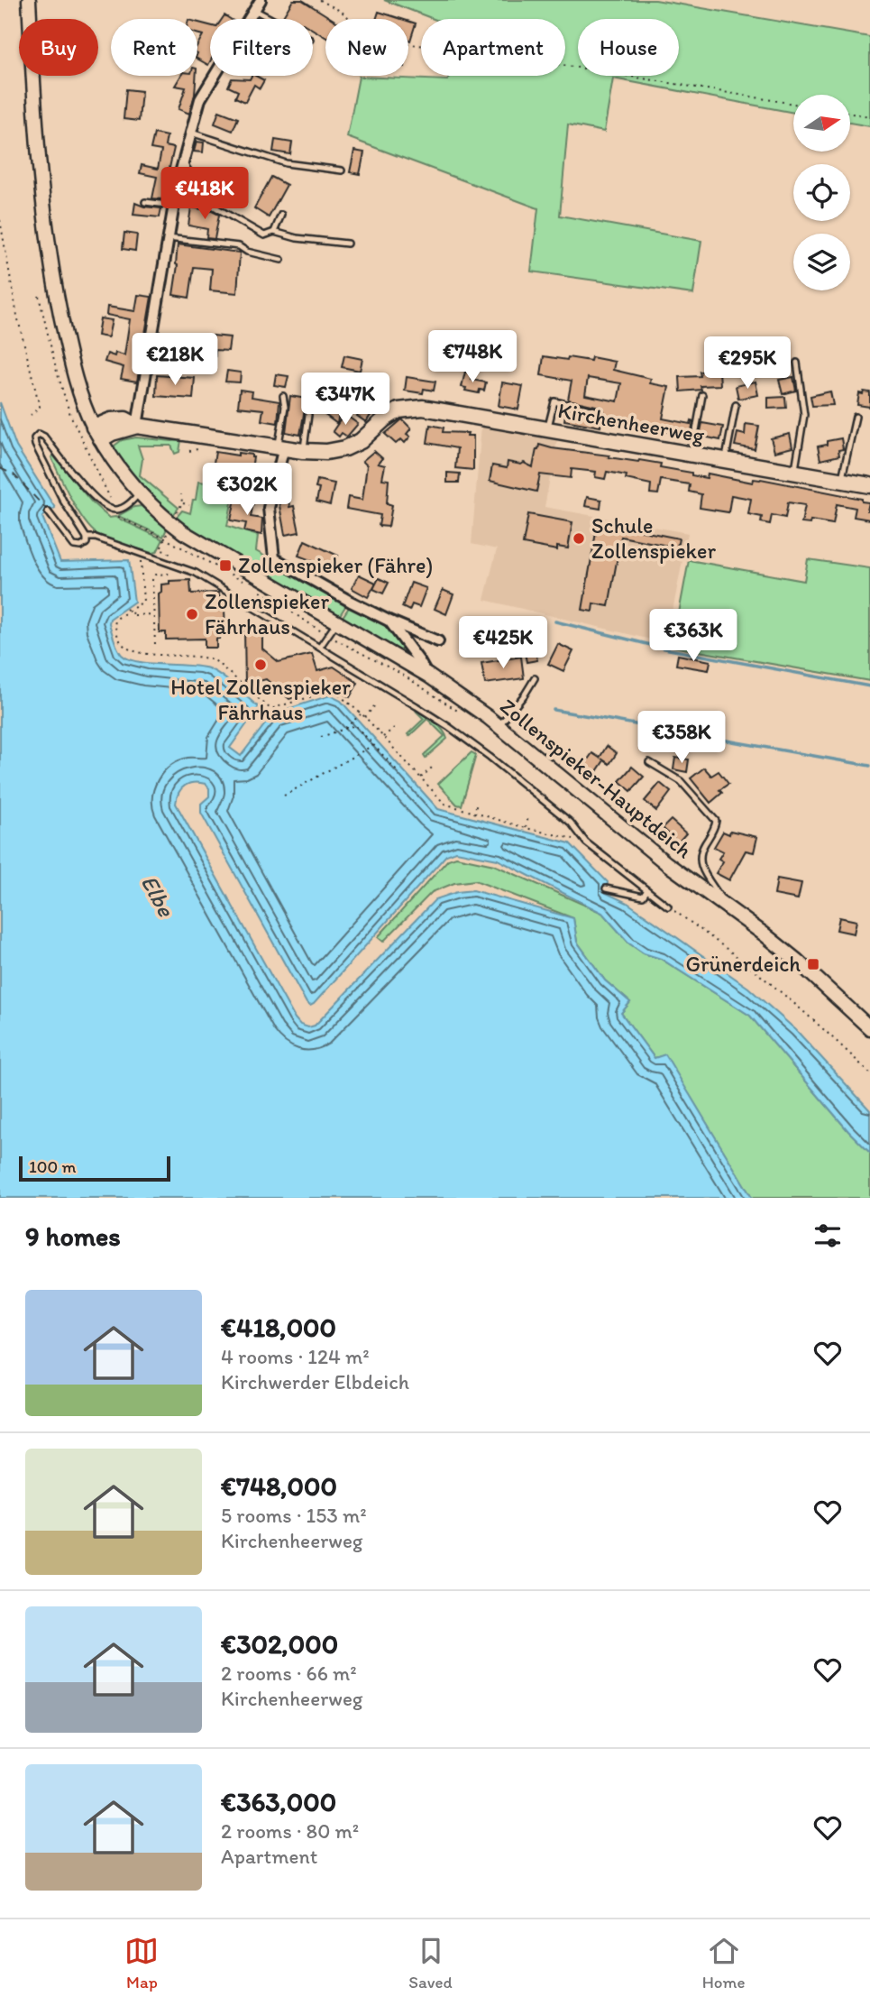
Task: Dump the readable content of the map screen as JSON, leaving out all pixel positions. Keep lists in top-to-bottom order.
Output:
{
  "streets": {
    "main road": ["Kirchenheerweg"],
    "street": ["Zollenspieker-Hauptdeich"]
  },
  "crossings": [
    ["Kirchenheerweg", "Zollenspieker-Hauptdeich"]
  ],
  "water": ["Elbe"],
  "places": {
    "other": ["Schule Zollenspieker", "Zollenspieker Fährhaus", "Hotel Zollenspieker Fährhaus"],
    "transit": ["Zollenspieker (Fähre)", "Grünerdeich"]
  },
  "scale_bar": "100 m",
  "north": "right",
  "page": {
    "chip": [
      "Buy",
      "Rent",
      "Filters",
      "New",
      "Apartment",
      "House"
    ],
    "price": [
      "€418K",
      "€748K",
      "€218K",
      "€295K",
      "€347K",
      "€302K",
      "€363K",
      "€425K",
      "€358K"
    ],
    "scale": "100 m",
    "heading": "9 homes",
    "list": [
      {
        "name": "€418,000",
        "note": "4 rooms · 124 m² · Kirchwerder Elbdeich"
      },
      {
        "name": "€748,000",
        "note": "5 rooms · 153 m² · Kirchenheerweg"
      },
      {
        "name": "€302,000",
        "note": "2 rooms · 66 m² · Kirchenheerweg"
      },
      {
        "name": "€363,000",
        "note": "2 rooms · 80 m² · Apartment"
      }
    ],
    "tabs": ["Map", "Saved", "Home"]
  }
}
